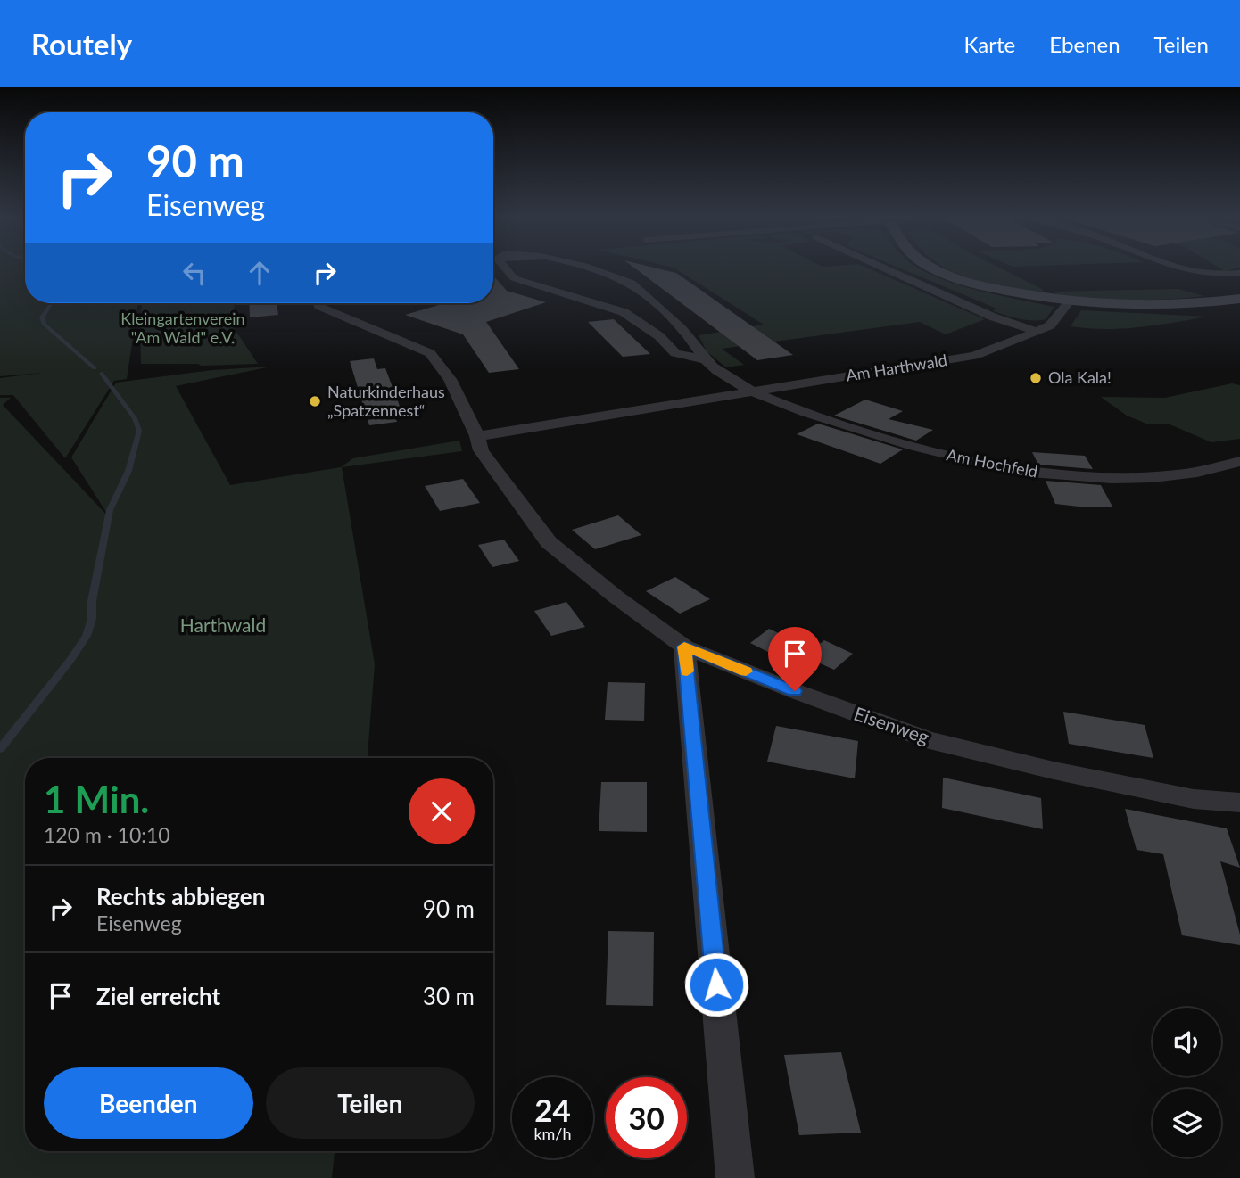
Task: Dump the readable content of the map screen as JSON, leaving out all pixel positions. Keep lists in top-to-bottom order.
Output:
{
  "streets": {
    "street": ["Am Harthwald", "Am Hochfeld", "Eisenweg"]
  },
  "crossings": [
    ["Am Harthwald", "Am Hochfeld"],
    ["Am Harthwald", "Eisenweg"]
  ],
  "parks": ["Kleingartenverein \"Am Wald\" e.V.", "Harthwald"],
  "places": ["Ola Kala!", "Naturkinderhaus „Spatzennest“"],
  "page": {
    "header": "Routely",
    "nav": ["Karte", "Ebenen", "Teilen"],
    "turn": ["90 m", "Eisenweg"],
    "heading": ["1 Min.", "120 m · 10:10"],
    "list": [
      {
        "name": "Rechts abbiegen",
        "note": "Eisenweg",
        "value": "90 m"
      },
      {
        "name": "Ziel erreicht",
        "value": "30 m"
      }
    ],
    "buttons": ["Beenden", "Teilen"],
    "speed": "24 km/h",
    "limit": "30"
  }
}
